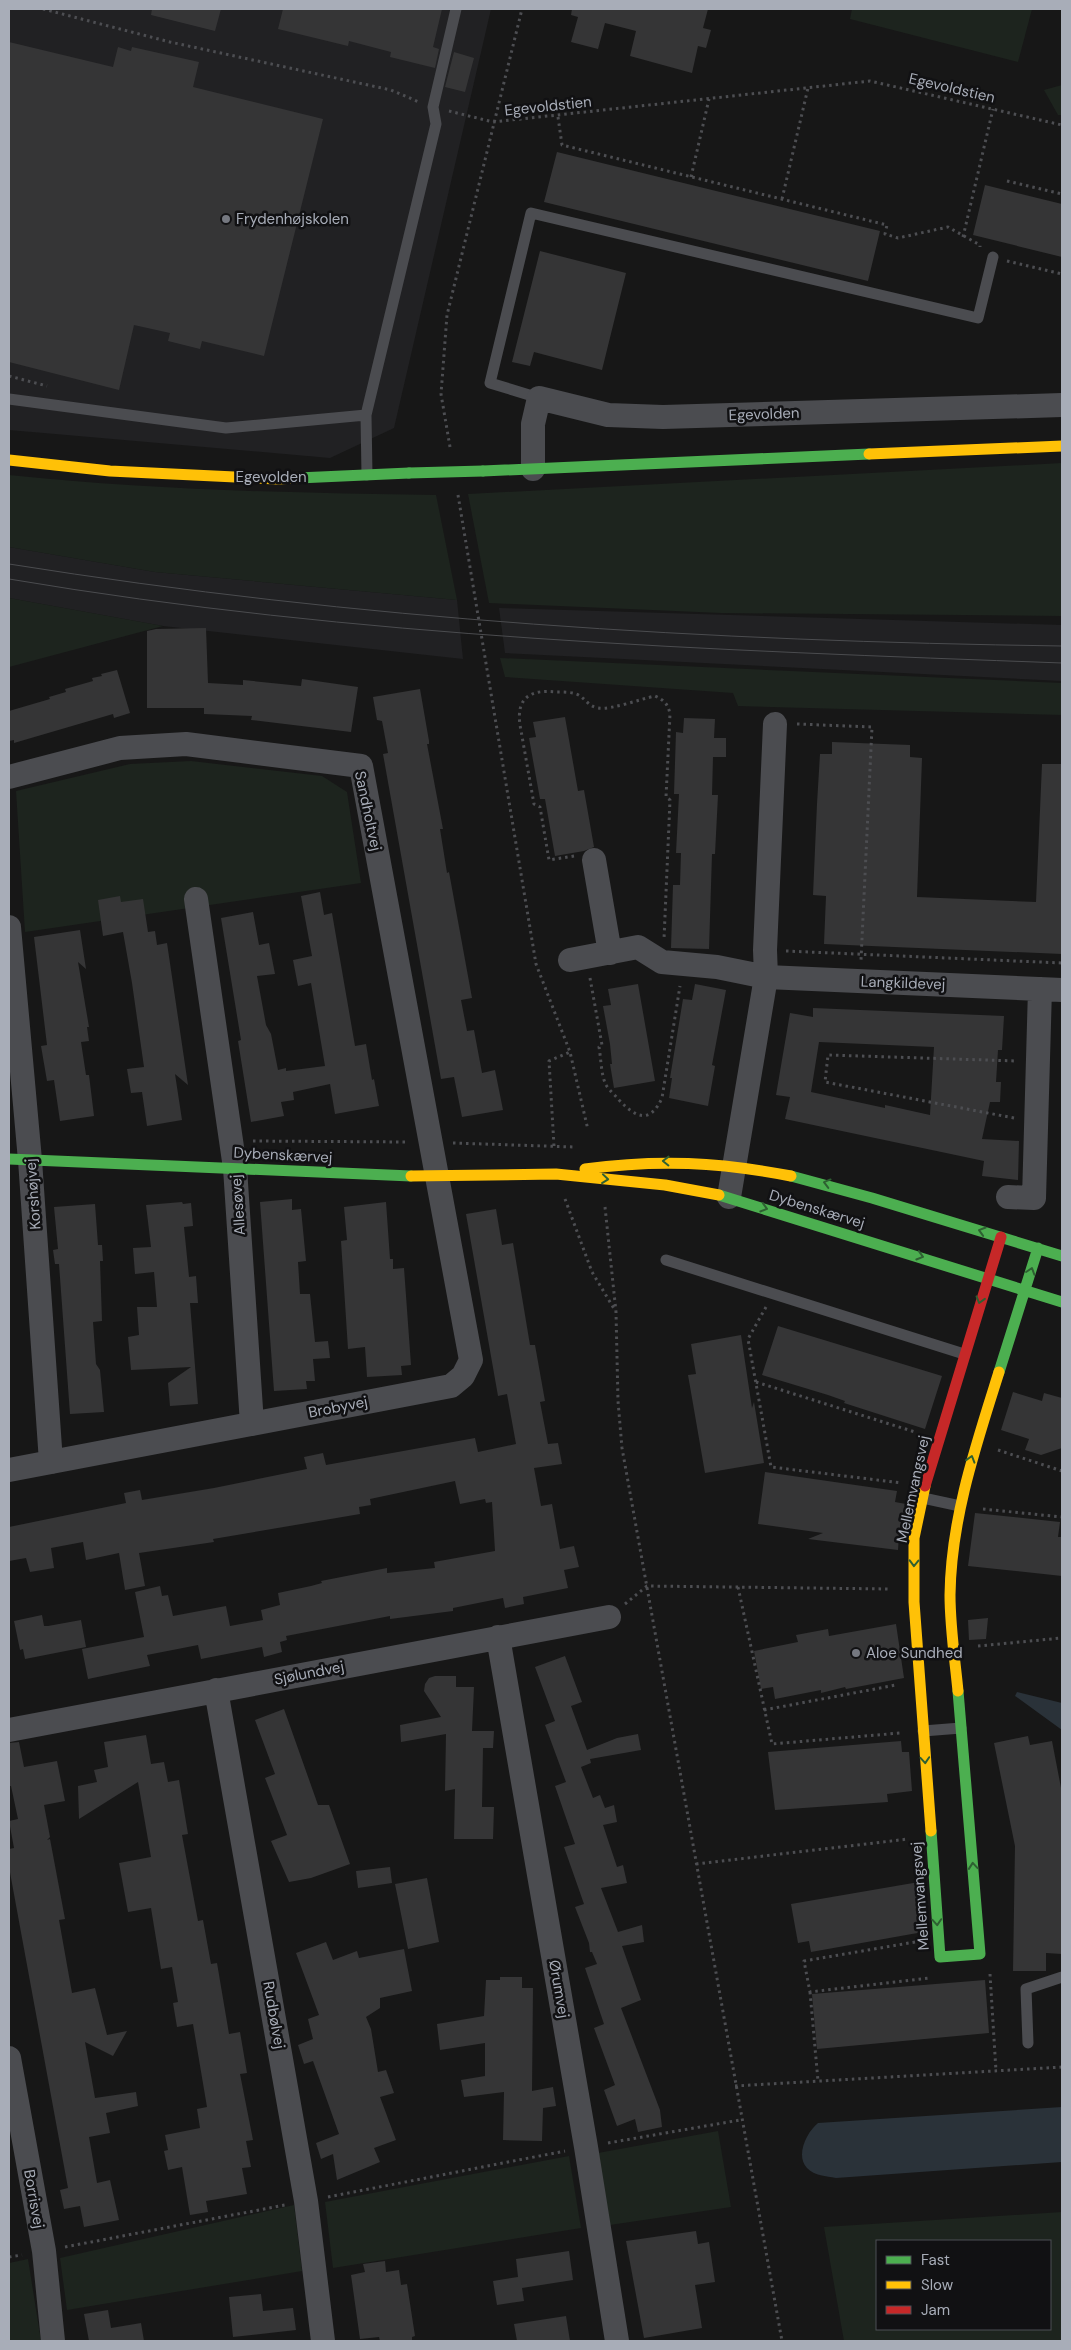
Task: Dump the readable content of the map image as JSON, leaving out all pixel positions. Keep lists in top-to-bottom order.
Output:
{
  "streets": {
    "street": [
      "Egevolden",
      "Sandholtvej",
      "Langkildevej",
      "Dybenskærvej",
      "Korshøjvej",
      "Allesøvej",
      "Brobyvej",
      "Mellemvangsvej",
      "Sjølundvej",
      "Ørumvej",
      "Rudbølvej",
      "Borrisvej"
    ],
    "path": ["Egevoldstien"]
  },
  "crossings": [
    ["Sandholtvej", "Dybenskærvej"],
    ["Sandholtvej", "Brobyvej"],
    ["Dybenskærvej", "Korshøjvej"],
    ["Dybenskærvej", "Allesøvej"],
    ["Dybenskærvej", "Brobyvej"],
    ["Dybenskærvej", "Mellemvangsvej"],
    ["Korshøjvej", "Brobyvej"],
    ["Allesøvej", "Brobyvej"],
    ["Sjølundvej", "Ørumvej"],
    ["Sjølundvej", "Rudbølvej"]
  ],
  "places": ["Frydenhøjskolen", "Aloe Sundhed"],
  "legend": ["Fast", "Slow", "Jam"]
}
